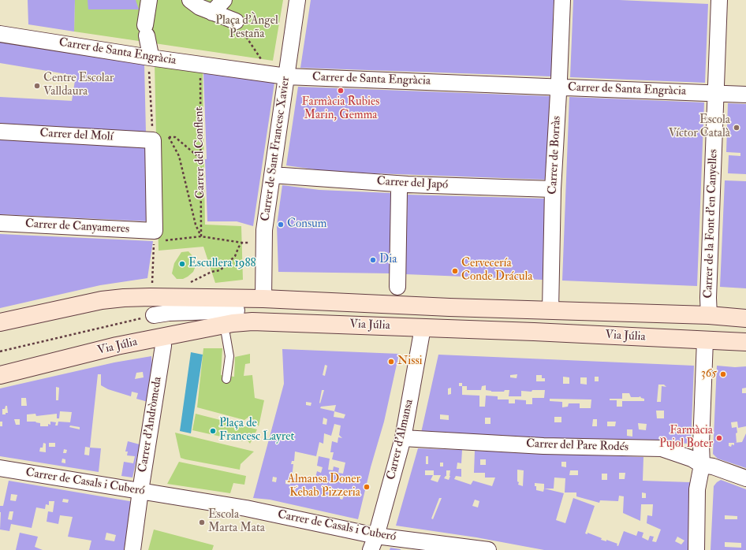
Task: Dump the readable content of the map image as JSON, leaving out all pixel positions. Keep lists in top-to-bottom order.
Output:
{
  "streets": {
    "street": [
      "Carrer de Santa Engràcia",
      "Carrer del Molí",
      "Carrer de Sant Francesc Xavier",
      "Carrer de Borràs",
      "Carrer del Japó",
      "Carrer de la Font d'en Canyelles",
      "Carrer de Canyameres",
      "Via Júlia",
      "Carrer d'Andròmeda",
      "Carrer d'Almansa",
      "Carrer del Pare Rodés",
      "Carrer de Casals i Cuberó"
    ],
    "path": ["Carrer del Conflent"]
  },
  "crossings": [
    ["Carrer de Santa Engràcia", "Carrer de Sant Francesc Xavier"],
    ["Carrer de Santa Engràcia", "Carrer de Borràs"],
    ["Carrer de Santa Engràcia", "Carrer de la Font d'en Canyelles"],
    ["Carrer de Sant Francesc Xavier", "Carrer del Japó"],
    ["Carrer de Sant Francesc Xavier", "Via Júlia"],
    ["Carrer de Borràs", "Carrer del Japó"],
    ["Carrer de Borràs", "Via Júlia"],
    ["Carrer de la Font d'en Canyelles", "Via Júlia"],
    ["Via Júlia", "Carrer d'Andròmeda"],
    ["Via Júlia", "Carrer d'Almansa"],
    ["Carrer d'Andròmeda", "Carrer de Casals i Cuberó"],
    ["Carrer d'Almansa", "Carrer del Pare Rodés"],
    ["Carrer d'Almansa", "Carrer de Casals i Cuberó"]
  ],
  "parks": ["Plaça d'Àngel Pestaña"],
  "places": [
    "Centre Escolar Valldaura",
    "Farmàcia Rubies Marin, Gemma",
    "Escola Víctor Català",
    "Consum",
    "Dia",
    "Escullera 1988",
    "Cervecería Conde Drácula",
    "Nissi",
    "365",
    "Plaça de Francesc Layret",
    "Farmàcia Pujol Boter",
    "Almansa Doner Kebab Pizzeria",
    "Escola Marta Mata"
  ]
}
